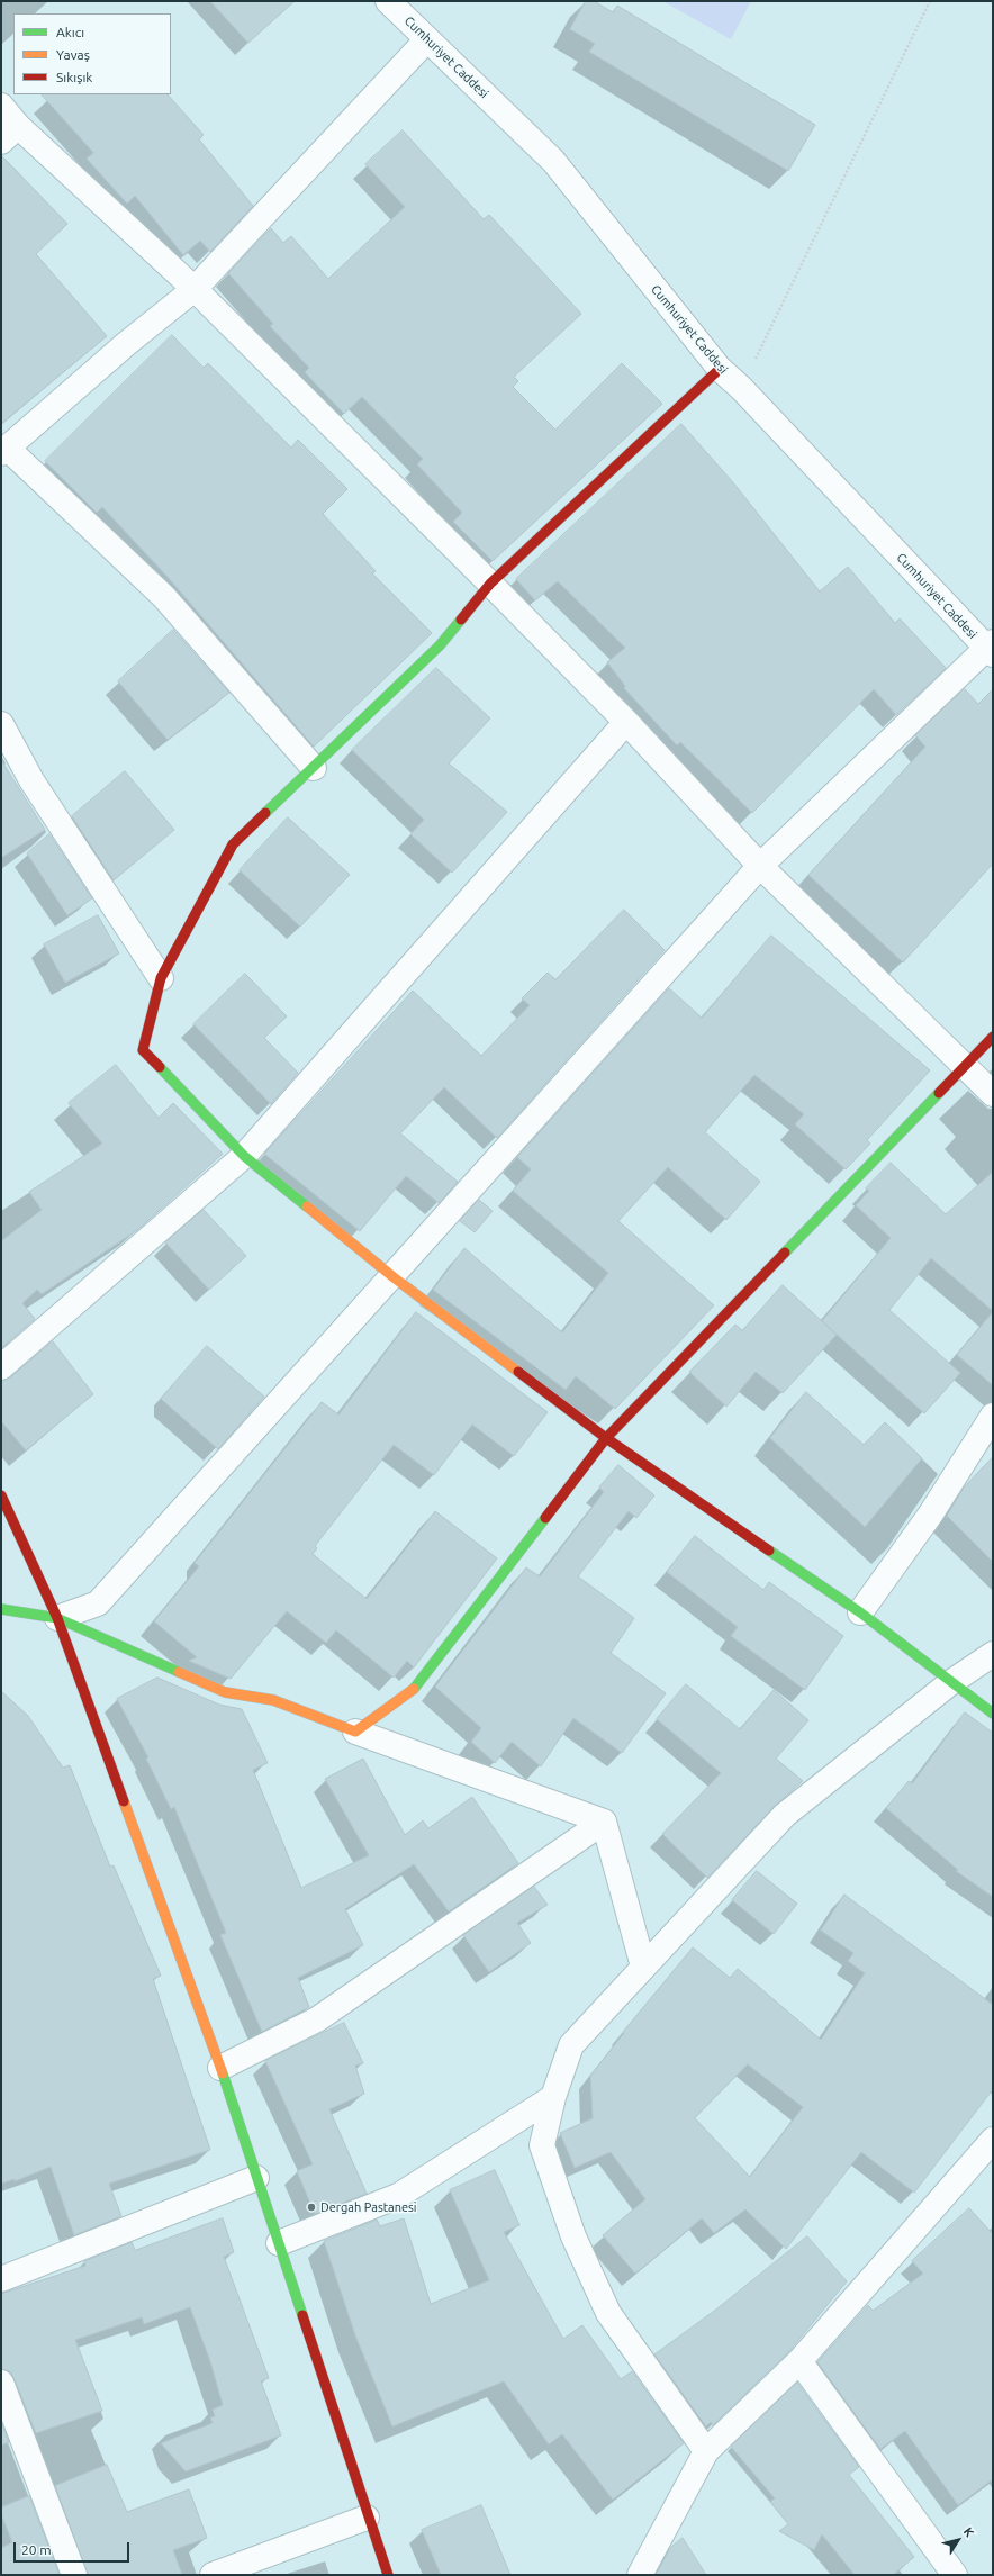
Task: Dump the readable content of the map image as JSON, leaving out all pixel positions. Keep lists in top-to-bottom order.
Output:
{
  "streets": {
    "street": ["Cumhuriyet Caddesi"]
  },
  "places": ["Dergah Pastanesi"],
  "legend": ["Akıcı", "Yavaş", "Sıkışık"],
  "scale_bar": "20 m",
  "north": "top right"
}
